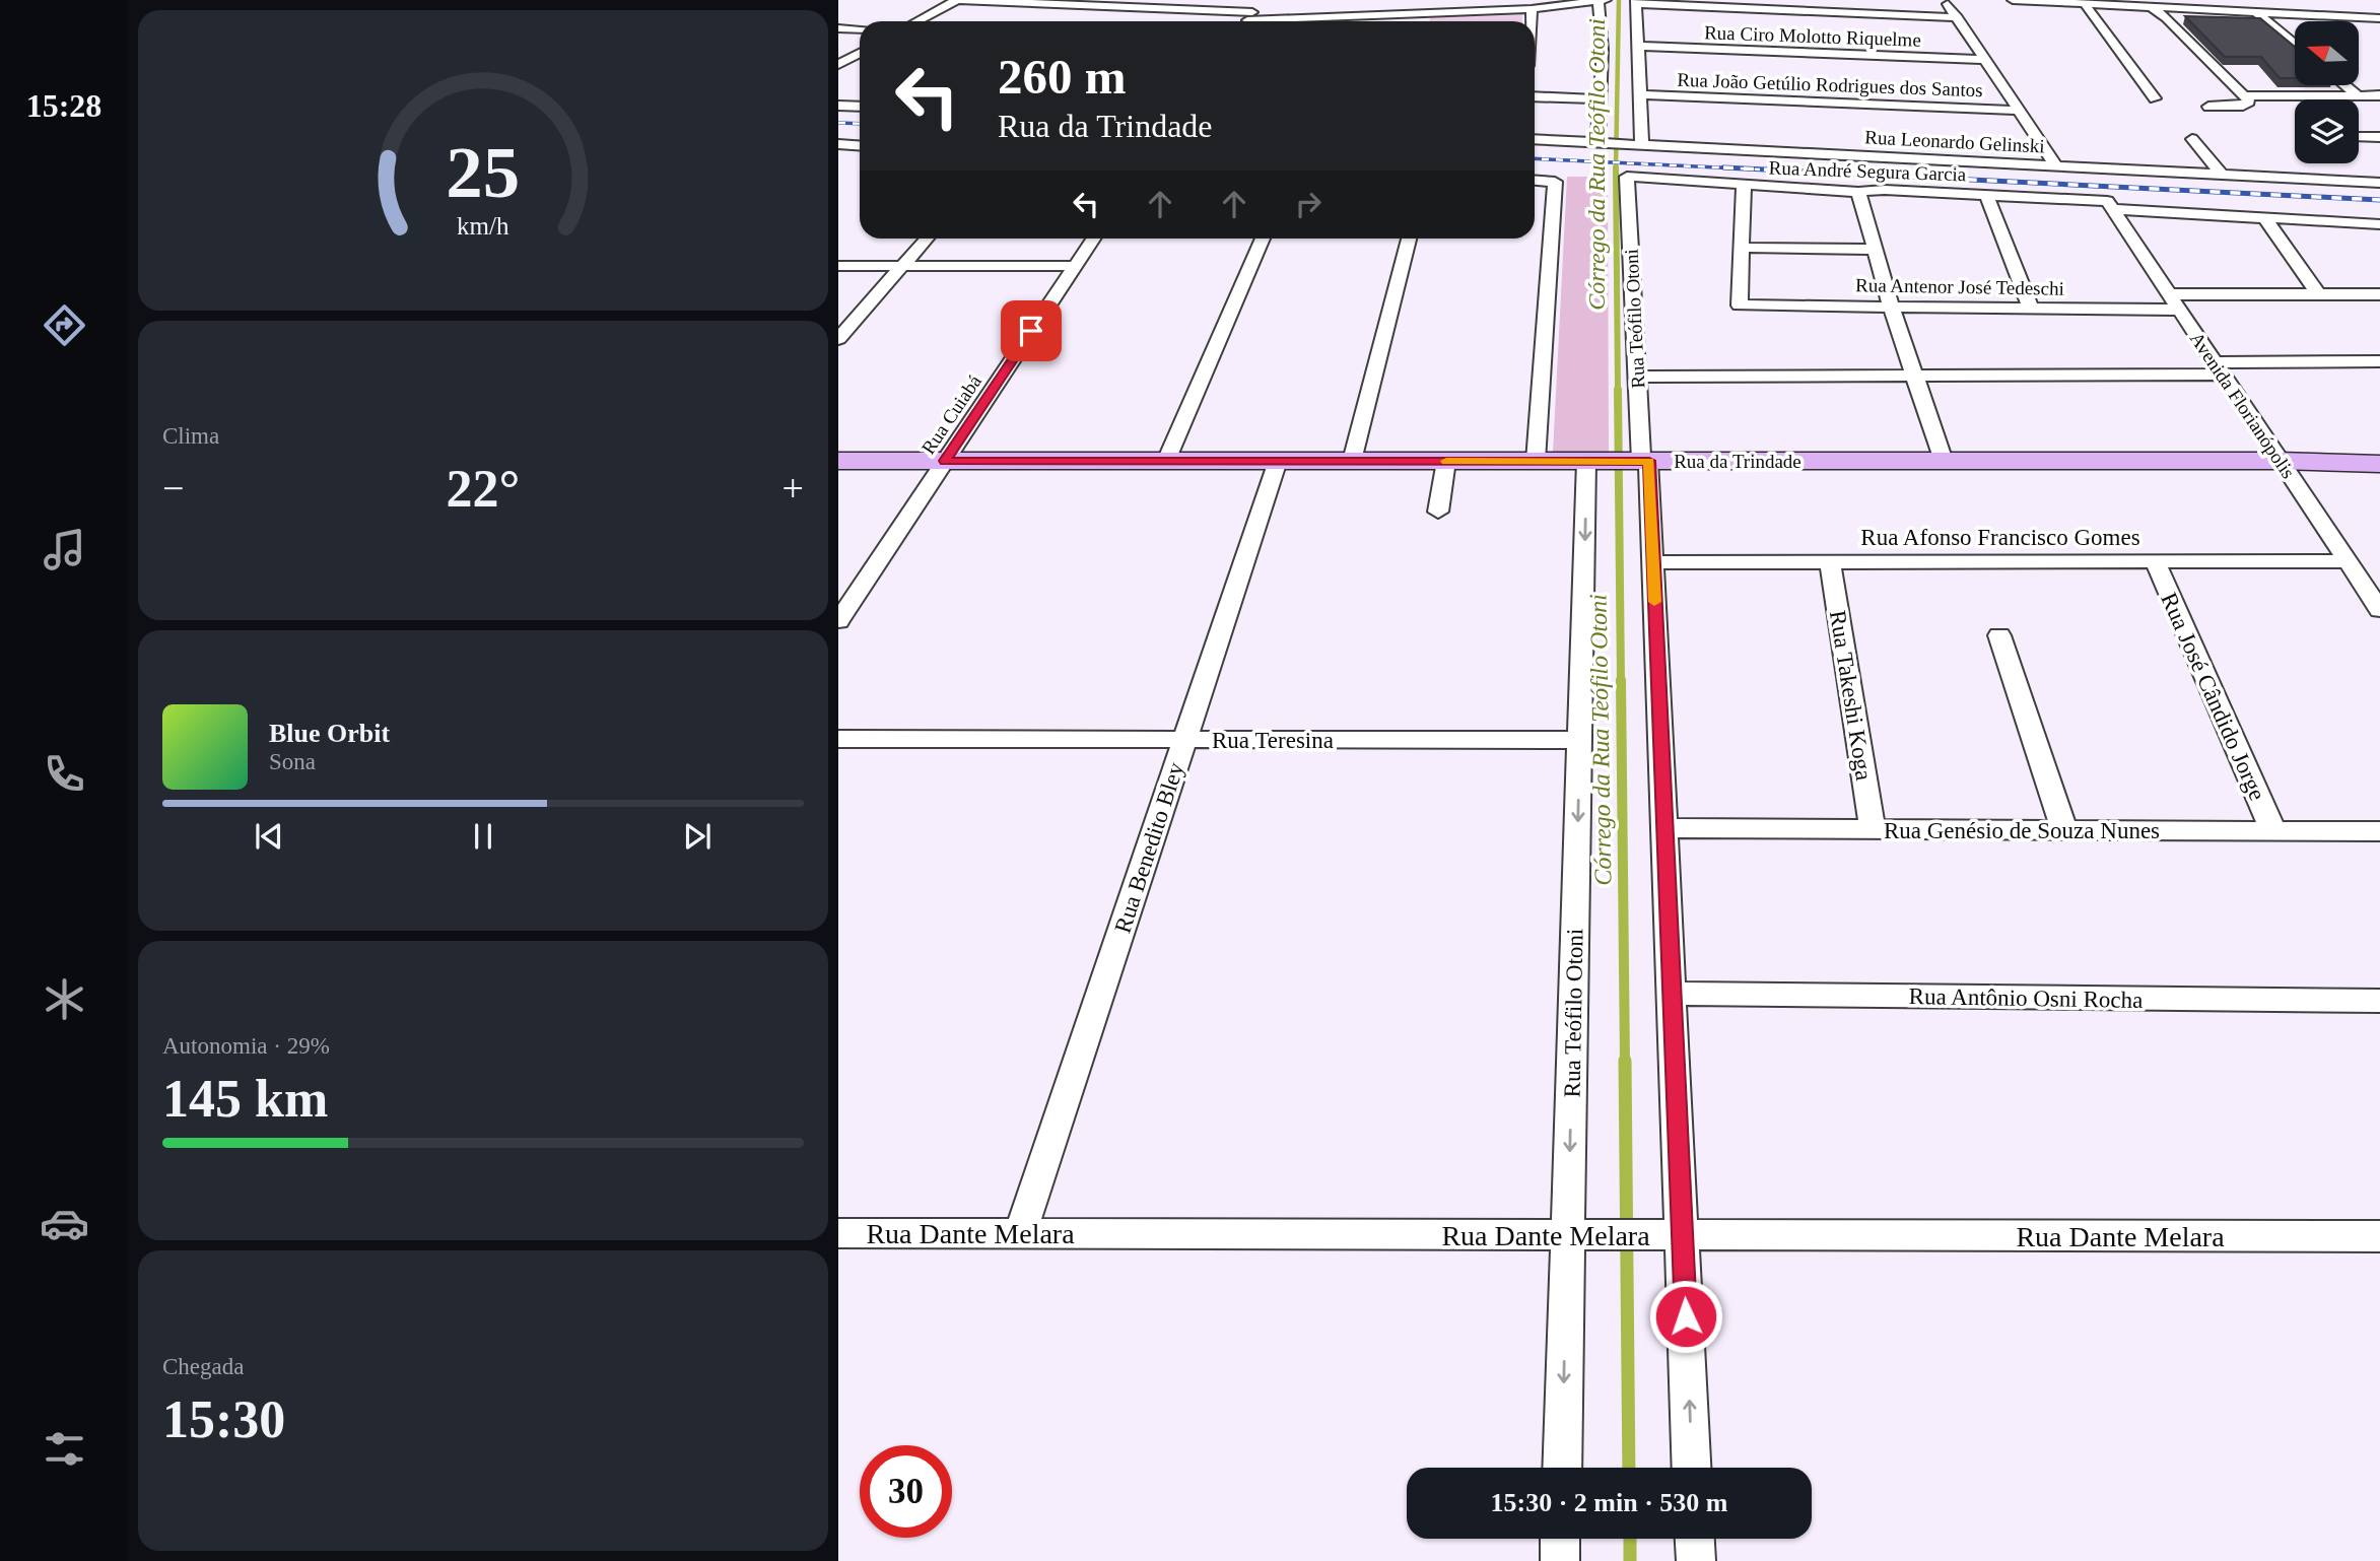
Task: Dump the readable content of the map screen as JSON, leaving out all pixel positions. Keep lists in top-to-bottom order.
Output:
{
  "streets": {
    "main road": ["Rua da Trindade"],
    "street": [
      "Rua Ciro Molotto Riquelme",
      "Rua João Getúlio Rodrigues dos Santos",
      "Rua Leonardo Gelinski",
      "Rua André Segura Garcia",
      "Rua Antenor José Tedeschi",
      "Rua Teófilo Otoni",
      "Avenida Florianópolis",
      "Rua Cuiabá",
      "Rua Afonso Francisco Gomes",
      "Rua Takeshi Koga",
      "Rua José Cândido Jorge",
      "Rua Teresina",
      "Rua Genésio de Souza Nunes",
      "Rua Benedito Bley",
      "Rua Antônio Osni Rocha",
      "Rua Dante Melara"
    ]
  },
  "crossings": [
    ["Rua André Segura Garcia", "Rua Teófilo Otoni"],
    ["Rua André Segura Garcia", "Avenida Florianópolis"],
    ["Rua Antenor José Tedeschi", "Avenida Florianópolis"],
    ["Rua Teófilo Otoni", "Rua da Trindade"],
    ["Rua Teófilo Otoni", "Rua Afonso Francisco Gomes"],
    ["Rua Teófilo Otoni", "Rua Teresina"],
    ["Rua Teófilo Otoni", "Rua Genésio de Souza Nunes"],
    ["Rua Teófilo Otoni", "Rua Antônio Osni Rocha"],
    ["Rua Teófilo Otoni", "Rua Dante Melara"],
    ["Avenida Florianópolis", "Rua da Trindade"],
    ["Avenida Florianópolis", "Rua Afonso Francisco Gomes"],
    ["Rua Cuiabá", "Rua da Trindade"],
    ["Rua da Trindade", "Rua Benedito Bley"],
    ["Rua Afonso Francisco Gomes", "Rua Takeshi Koga"],
    ["Rua Afonso Francisco Gomes", "Rua José Cândido Jorge"],
    ["Rua Takeshi Koga", "Rua Genésio de Souza Nunes"],
    ["Rua José Cândido Jorge", "Rua Genésio de Souza Nunes"],
    ["Rua Teresina", "Rua Benedito Bley"],
    ["Rua Benedito Bley", "Rua Dante Melara"]
  ],
  "water": ["Córrego da Rua Teófilo Otoni"],
  "north": "left",
  "page": {
    "tabs": "15:28",
    "turn": ["260 m", "Rua da Trindade"],
    "tile": [
      "Clima",
      ["Autonomia · 29%", "145 km"],
      ["Chegada", "15:30"]
    ],
    "heat": ["−", "22°", "+"],
    "song": ["Blue Orbit", "Sona"],
    "limit": "30",
    "trip": "15:30 · 2 min · 530 m",
    "gauge": ["25", "km/h"]
  }
}
